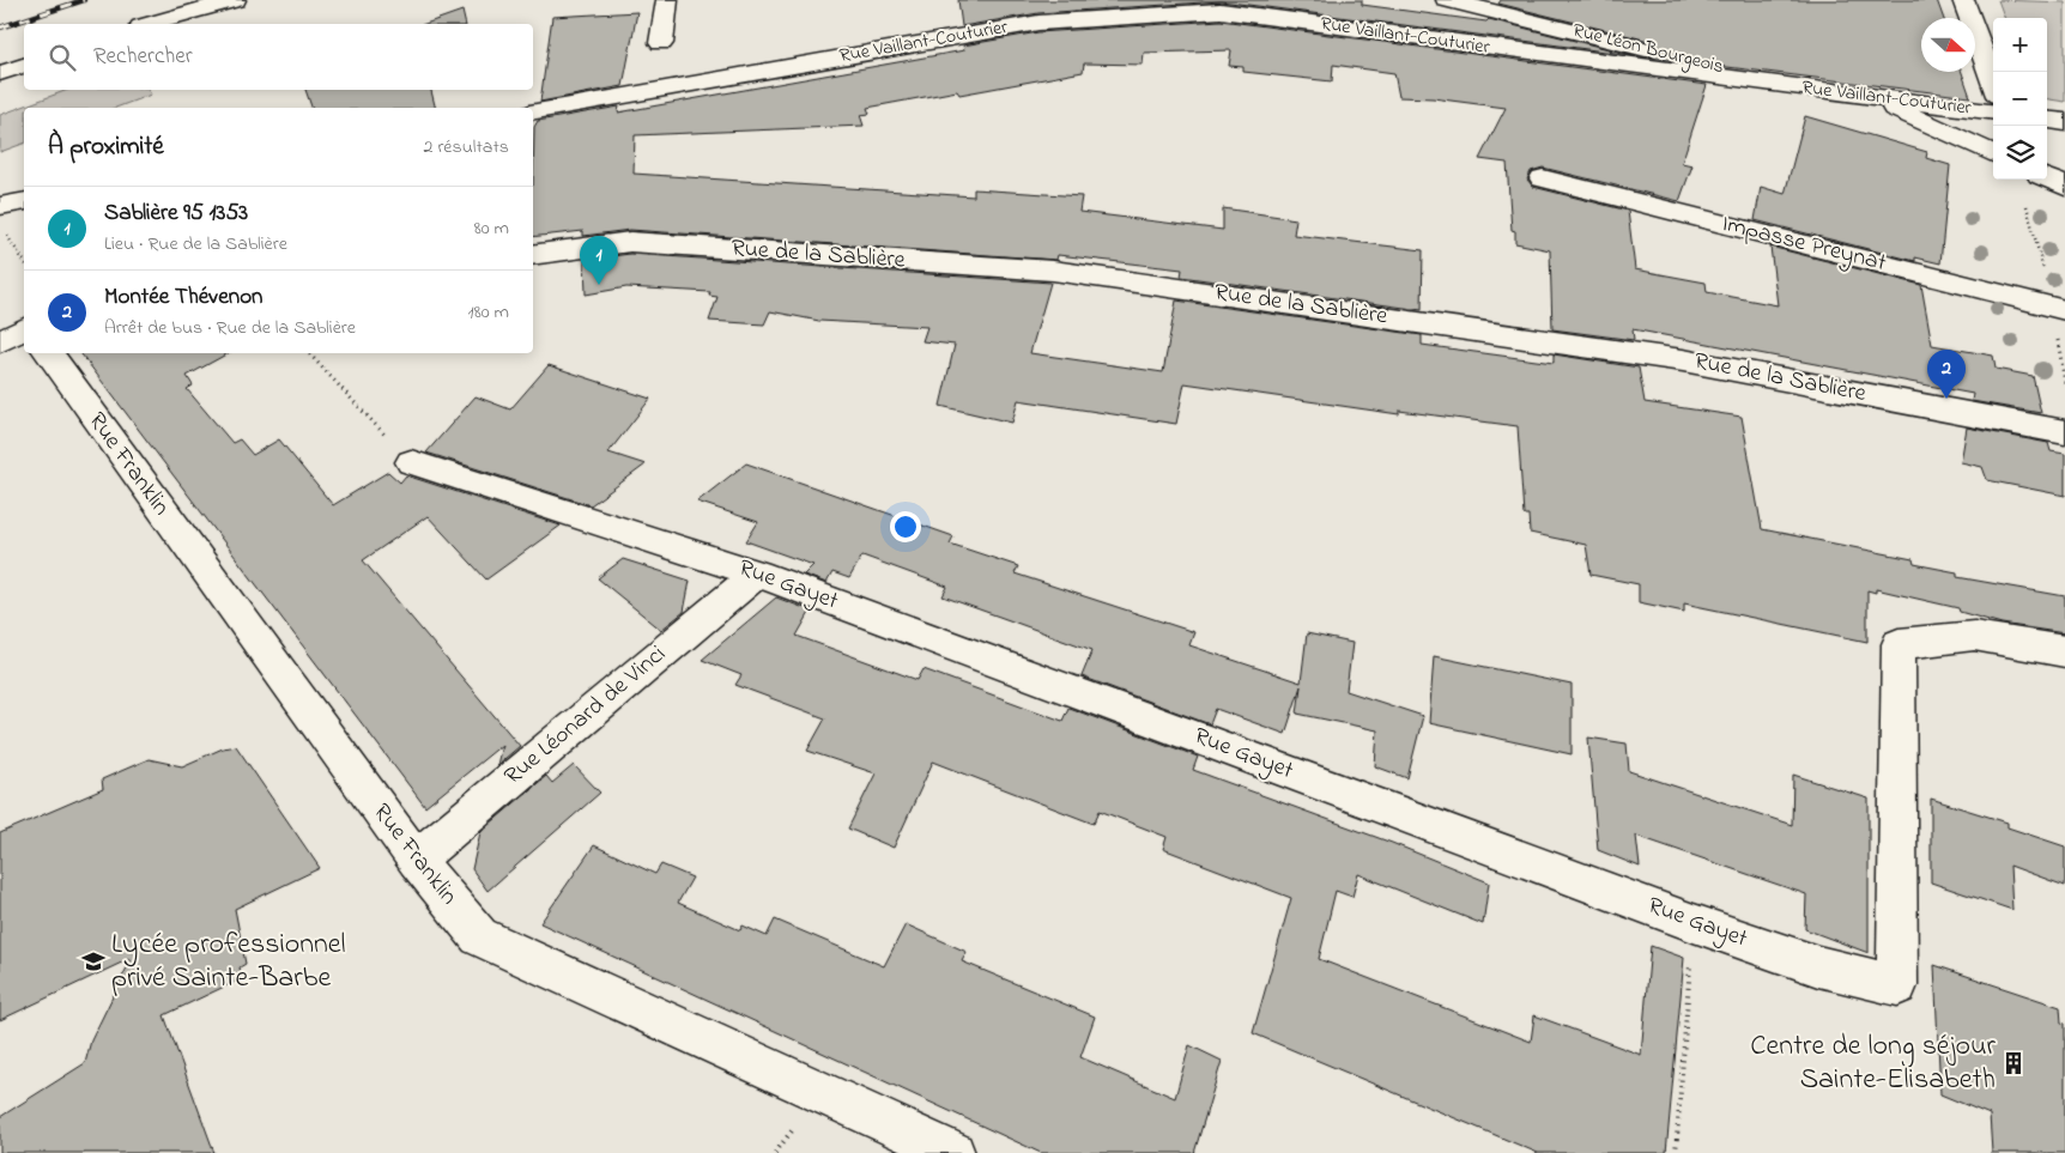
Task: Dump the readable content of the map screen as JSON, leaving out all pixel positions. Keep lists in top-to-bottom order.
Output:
{
  "streets": {
    "street": [
      "Rue Vaillant-Couturier",
      "Rue Léon Bourgeois",
      "Impasse Preynat",
      "Rue de la Sablière",
      "Rue Franklin",
      "Rue Gayet",
      "Rue Léonard de Vinci"
    ]
  },
  "crossings": [
    ["Rue Vaillant-Couturier", "Rue Léon Bourgeois"],
    ["Rue Franklin", "Rue Léonard de Vinci"],
    ["Rue Gayet", "Rue Léonard de Vinci"]
  ],
  "places": {
    "school or university": ["Lycée professionnel privé Sainte-Barbe"],
    "building": ["Centre de long séjour Sainte-Elisabeth"]
  },
  "north": "right",
  "page": {
    "map_buttons": ["+", "−"],
    "search": "Rechercher",
    "heading": ["À proximité", "2 résultats"],
    "list": [
      {
        "mark": "1",
        "name": "Sablière 95 1353",
        "note": "Lieu · Rue de la Sablière",
        "value": "80 m"
      },
      {
        "mark": "2",
        "name": "Montée Thévenon",
        "note": "Arrêt de bus · Rue de la Sablière",
        "value": "180 m"
      }
    ],
    "pins": ["1", "2"]
  }
}
